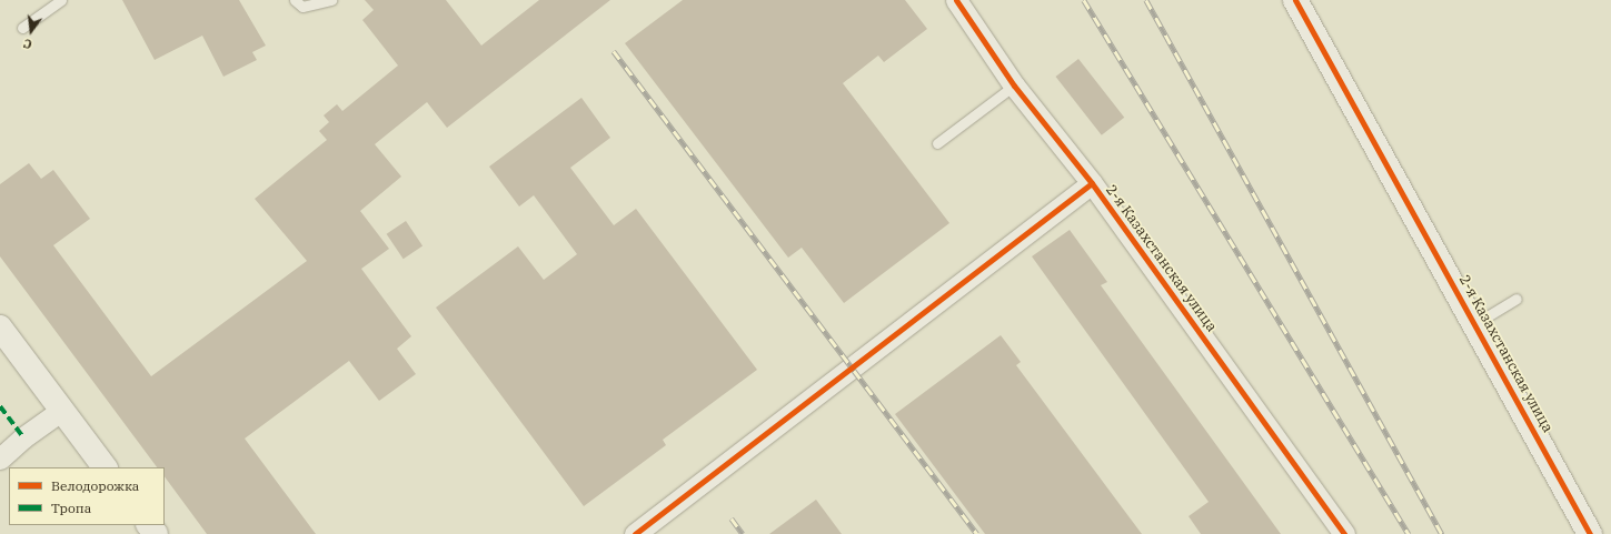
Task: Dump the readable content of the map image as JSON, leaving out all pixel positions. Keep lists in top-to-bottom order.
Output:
{
  "streets": {
    "street": ["2-я Казахстанская улица"]
  },
  "legend": ["Велодорожка", "Тропа"],
  "north": "bottom"
}
